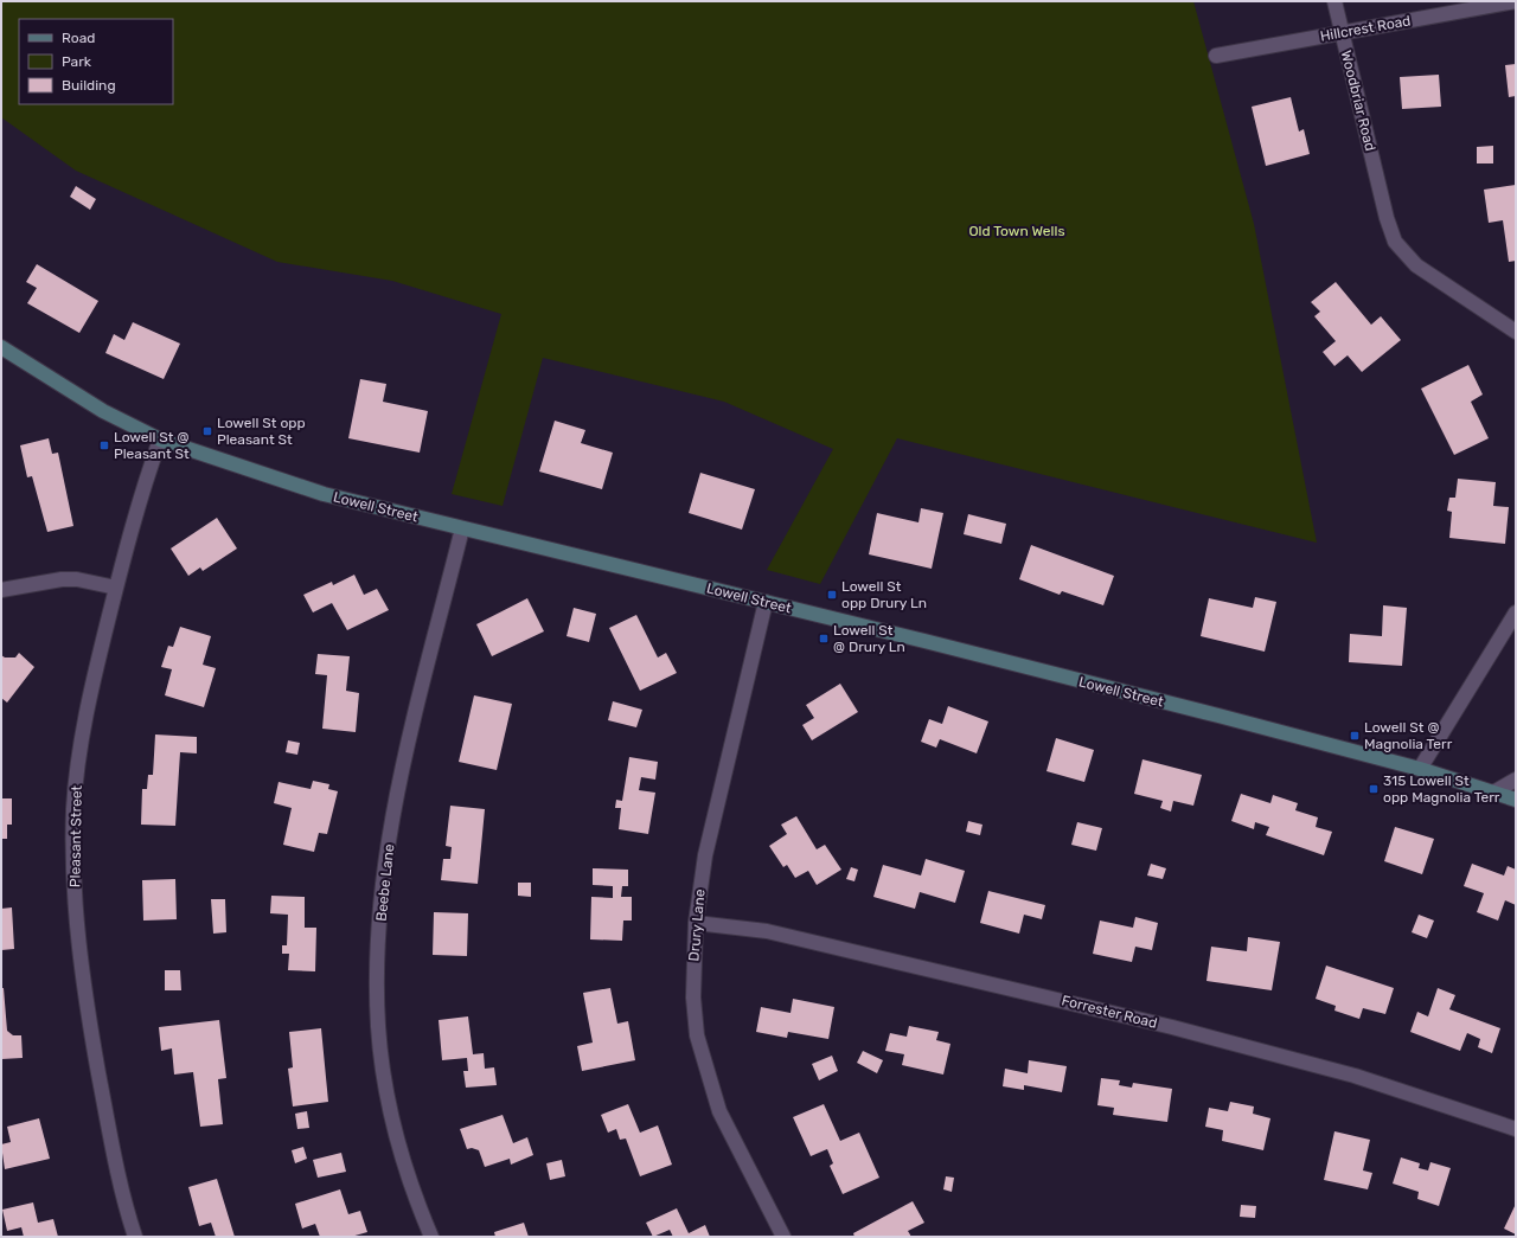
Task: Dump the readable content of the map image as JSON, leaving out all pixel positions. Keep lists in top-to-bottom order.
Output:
{
  "streets": {
    "main road": ["Lowell Street"],
    "street": [
      "Hillcrest Road",
      "Woodbriar Road",
      "Pleasant Street",
      "Beebe Lane",
      "Drury Lane",
      "Forrester Road"
    ]
  },
  "crossings": [
    ["Hillcrest Road", "Woodbriar Road"],
    ["Lowell Street", "Pleasant Street"],
    ["Lowell Street", "Beebe Lane"],
    ["Lowell Street", "Drury Lane"],
    ["Drury Lane", "Forrester Road"]
  ],
  "parks": ["Old Town Wells"],
  "places": {
    "transit": [
      "Lowell St opp Pleasant St",
      "Lowell St @ Pleasant St",
      "Lowell St opp Drury Ln",
      "Lowell St @ Drury Ln",
      "Lowell St @ Magnolia Terr",
      "315 Lowell St opp Magnolia Terr"
    ]
  },
  "legend": ["Road", "Park", "Building"]
}
